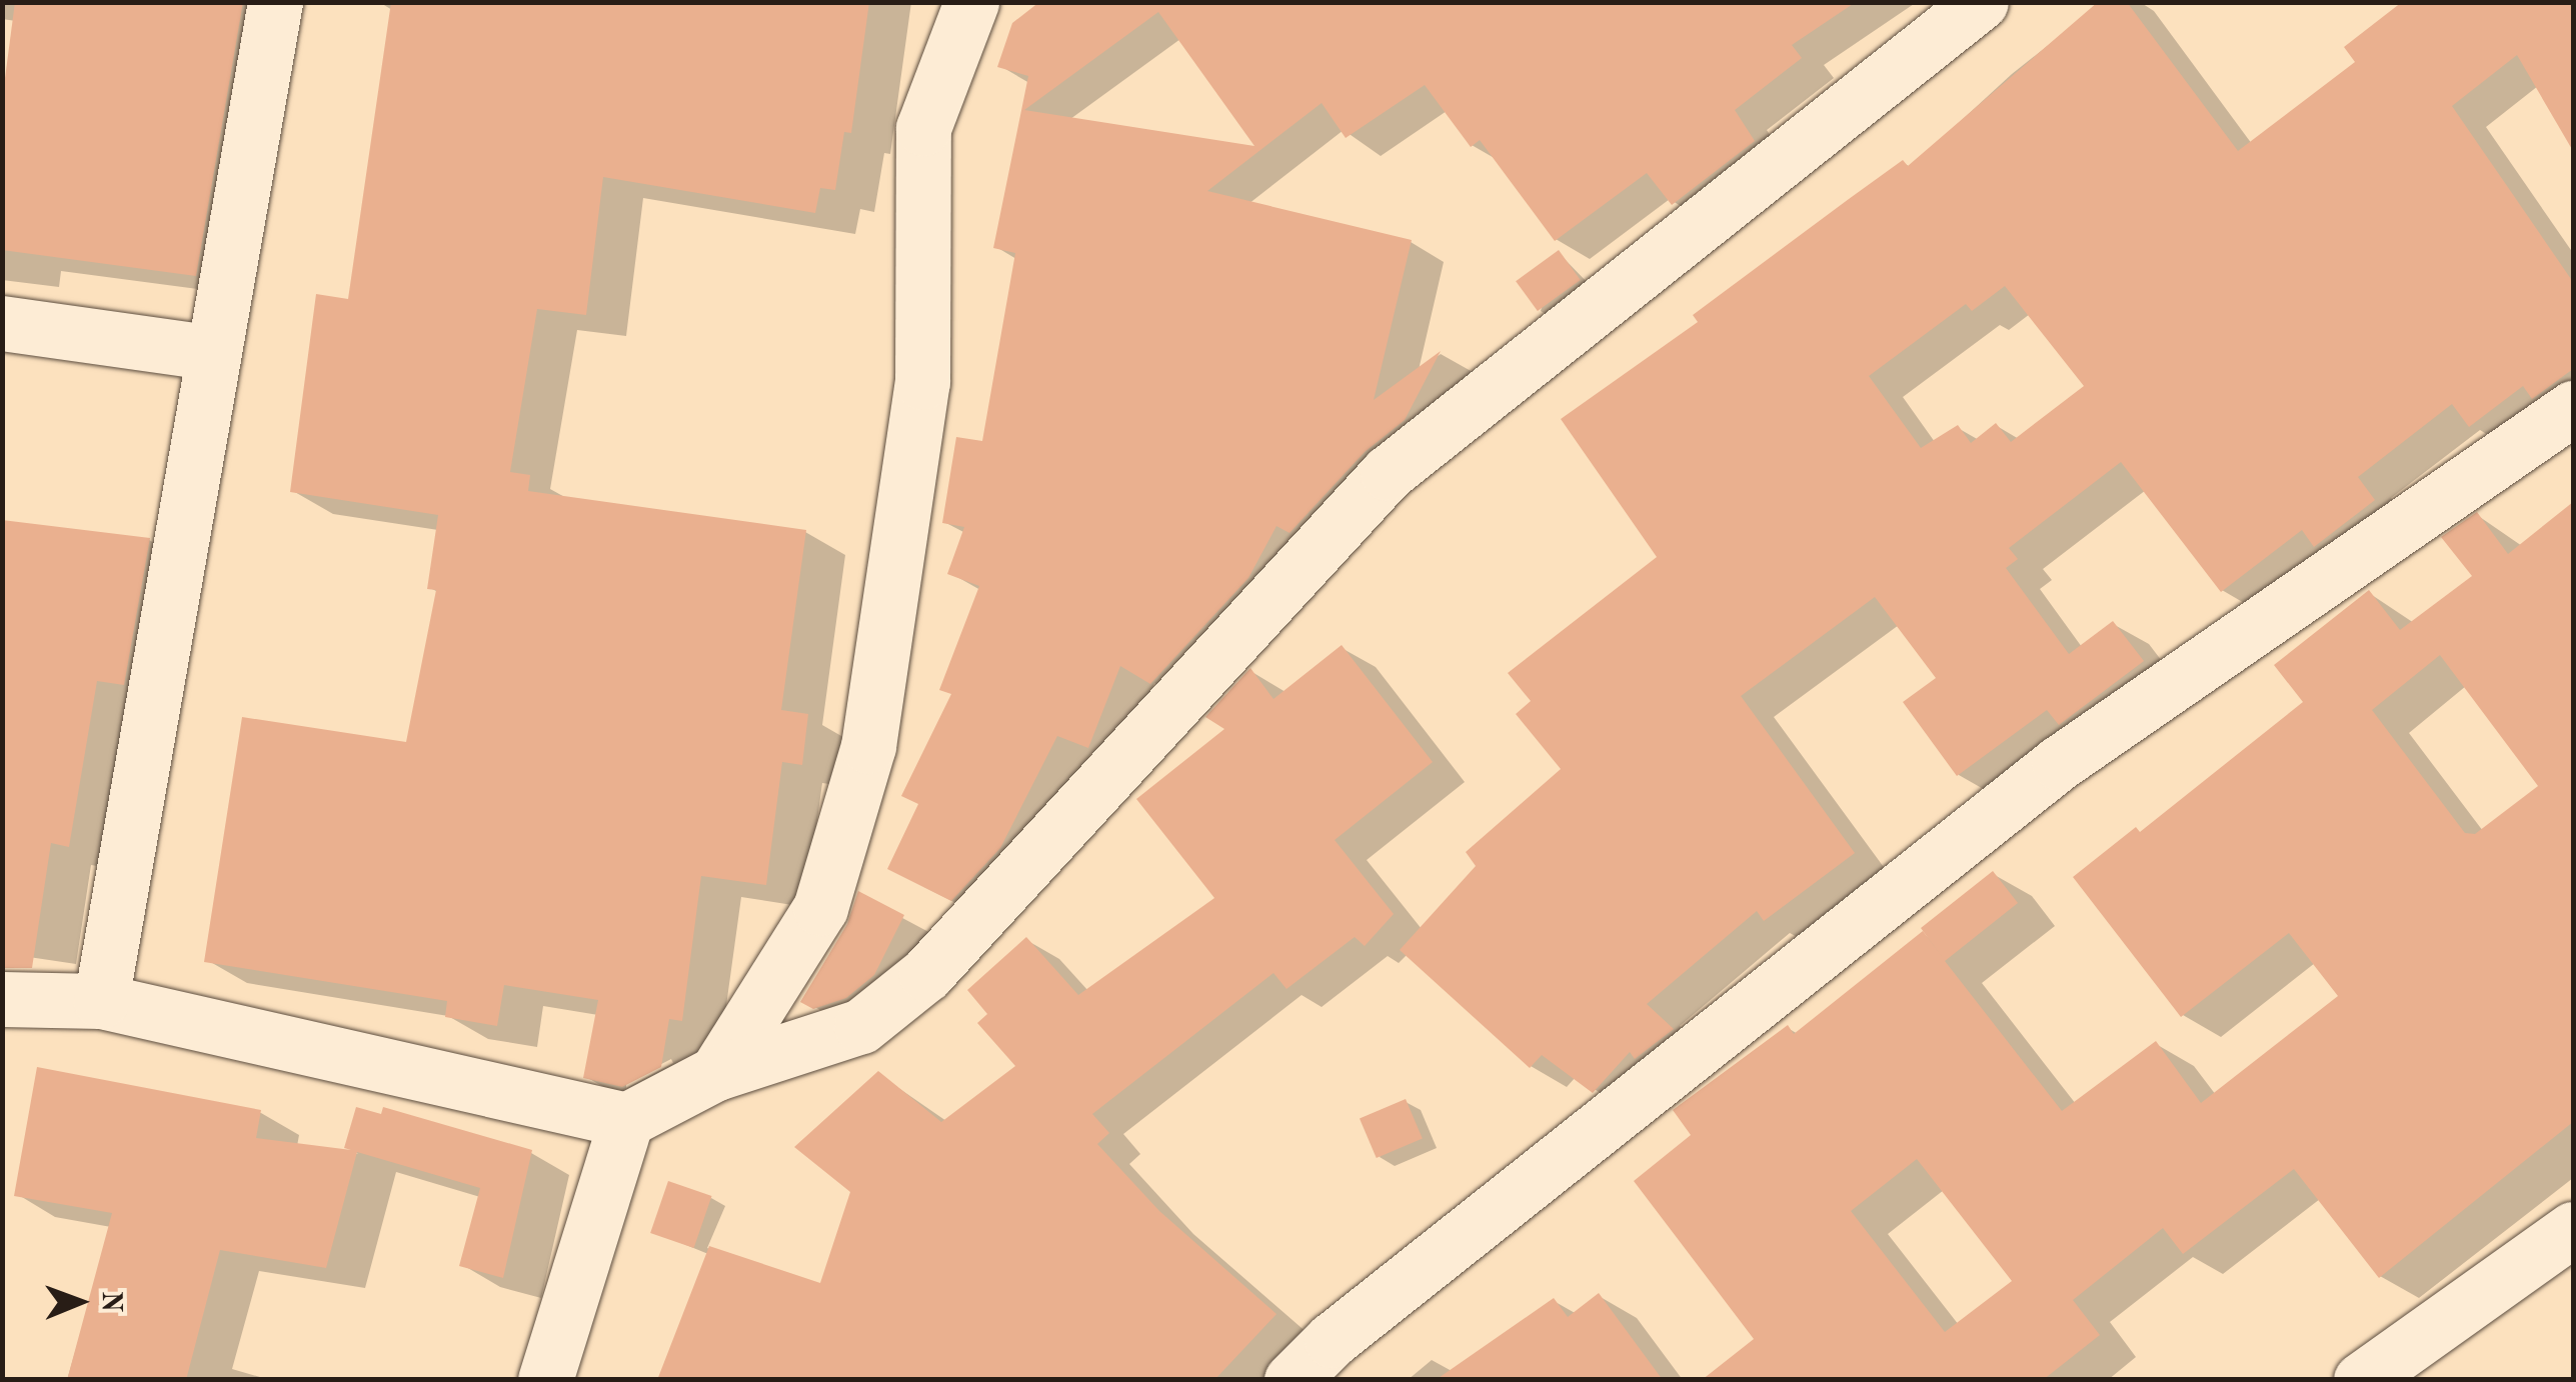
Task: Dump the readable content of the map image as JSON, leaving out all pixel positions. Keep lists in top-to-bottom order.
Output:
{
  "north": "right"
}
